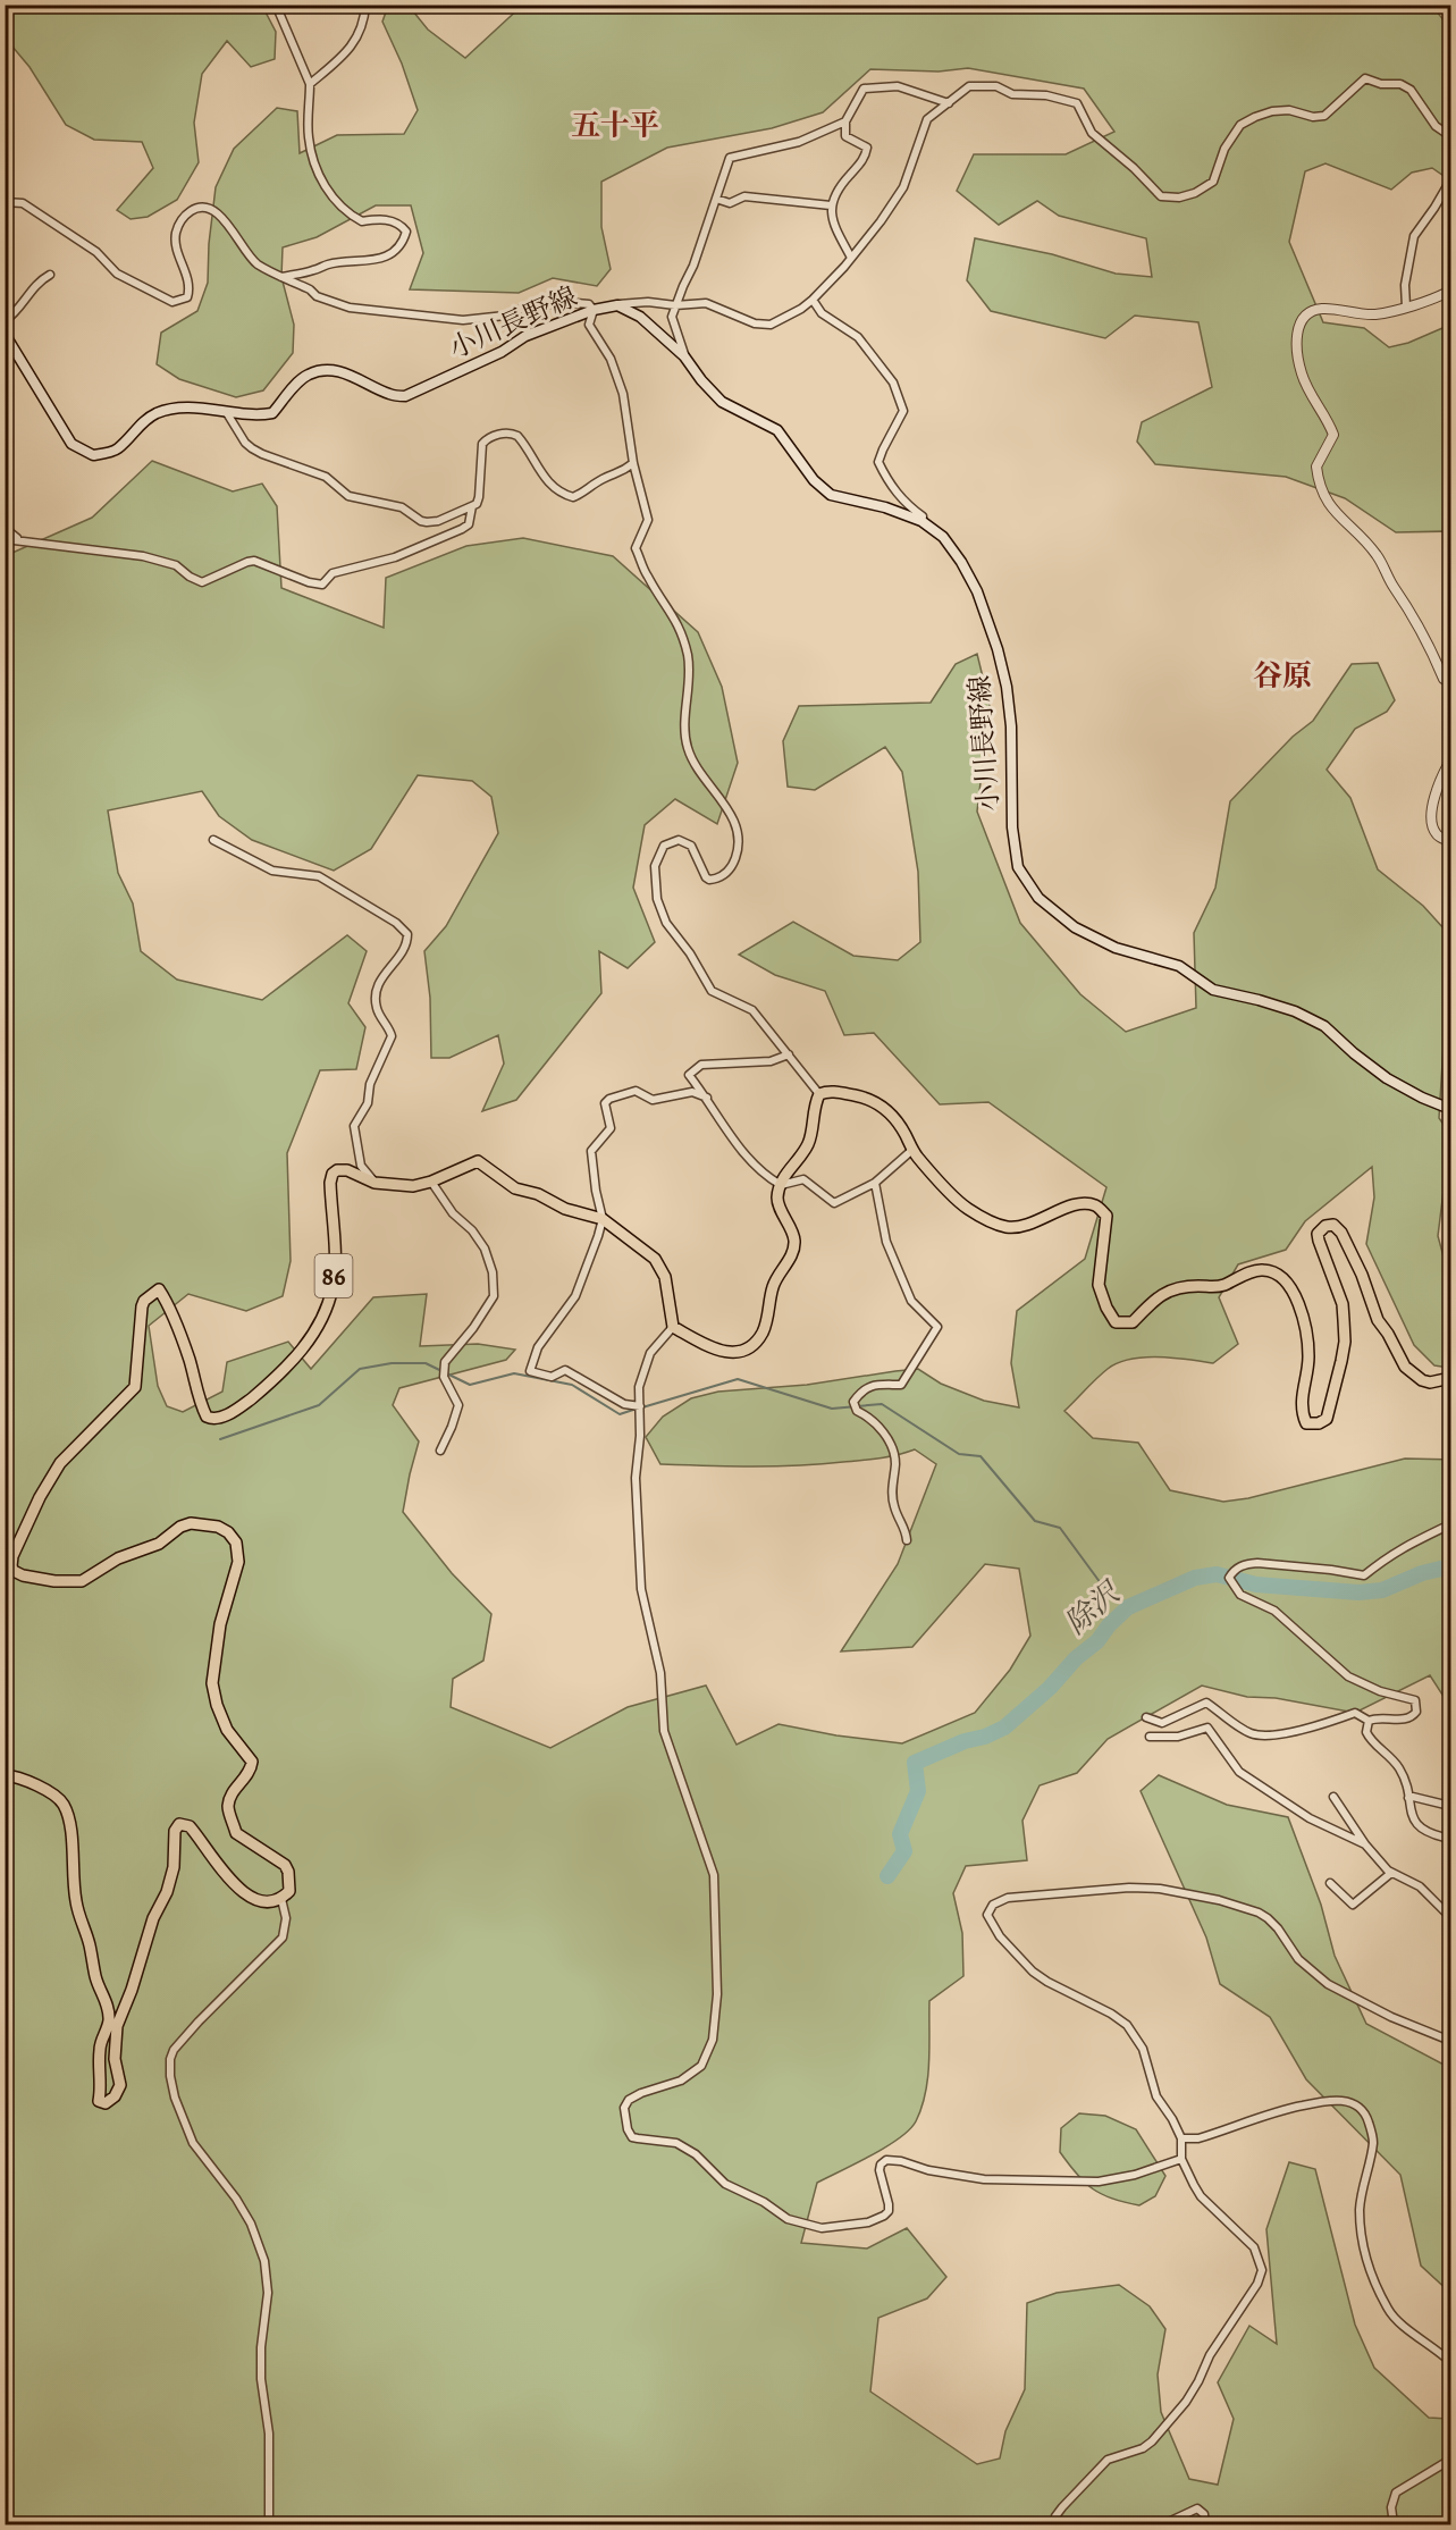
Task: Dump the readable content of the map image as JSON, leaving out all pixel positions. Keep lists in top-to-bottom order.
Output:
{
  "streets": {
    "main road": ["小川長野線", "86"]
  },
  "districts": ["五十平", "谷原"],
  "water": ["除沢"]
}
